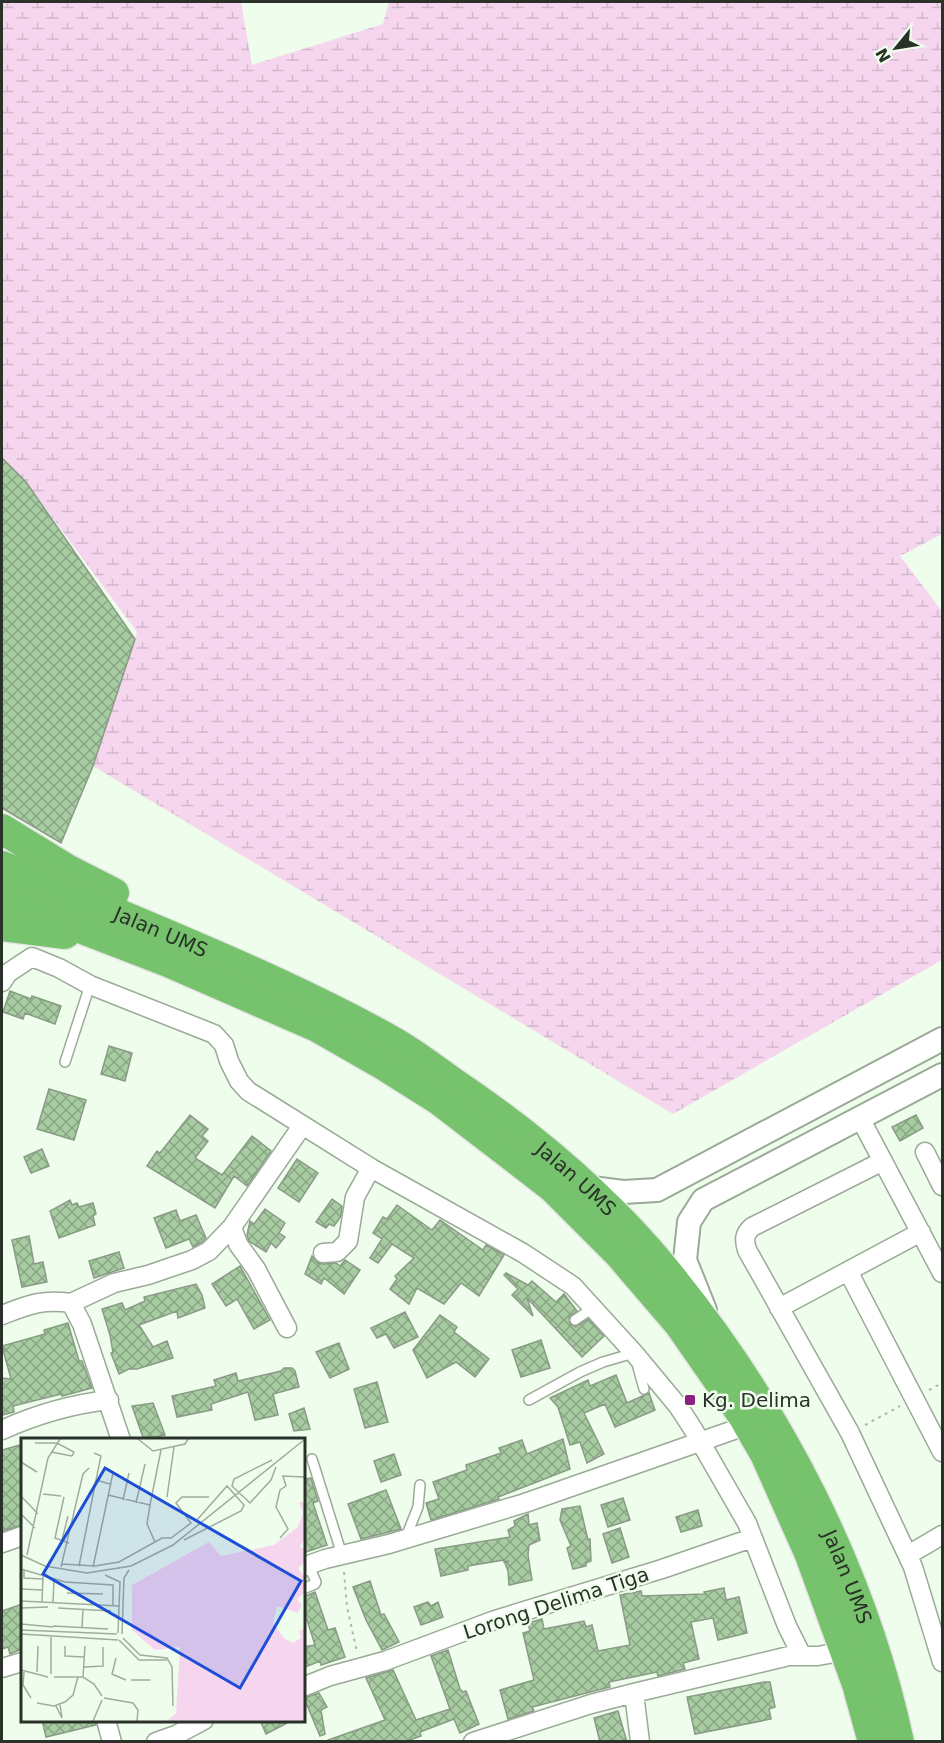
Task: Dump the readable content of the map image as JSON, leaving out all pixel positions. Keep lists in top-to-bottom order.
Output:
{
  "streets": {
    "highway": ["Jalan UMS"],
    "street": ["Lorong Delima Tiga"]
  },
  "places": {
    "transit": ["Kg. Delima"]
  },
  "north": "bottom left"
}
